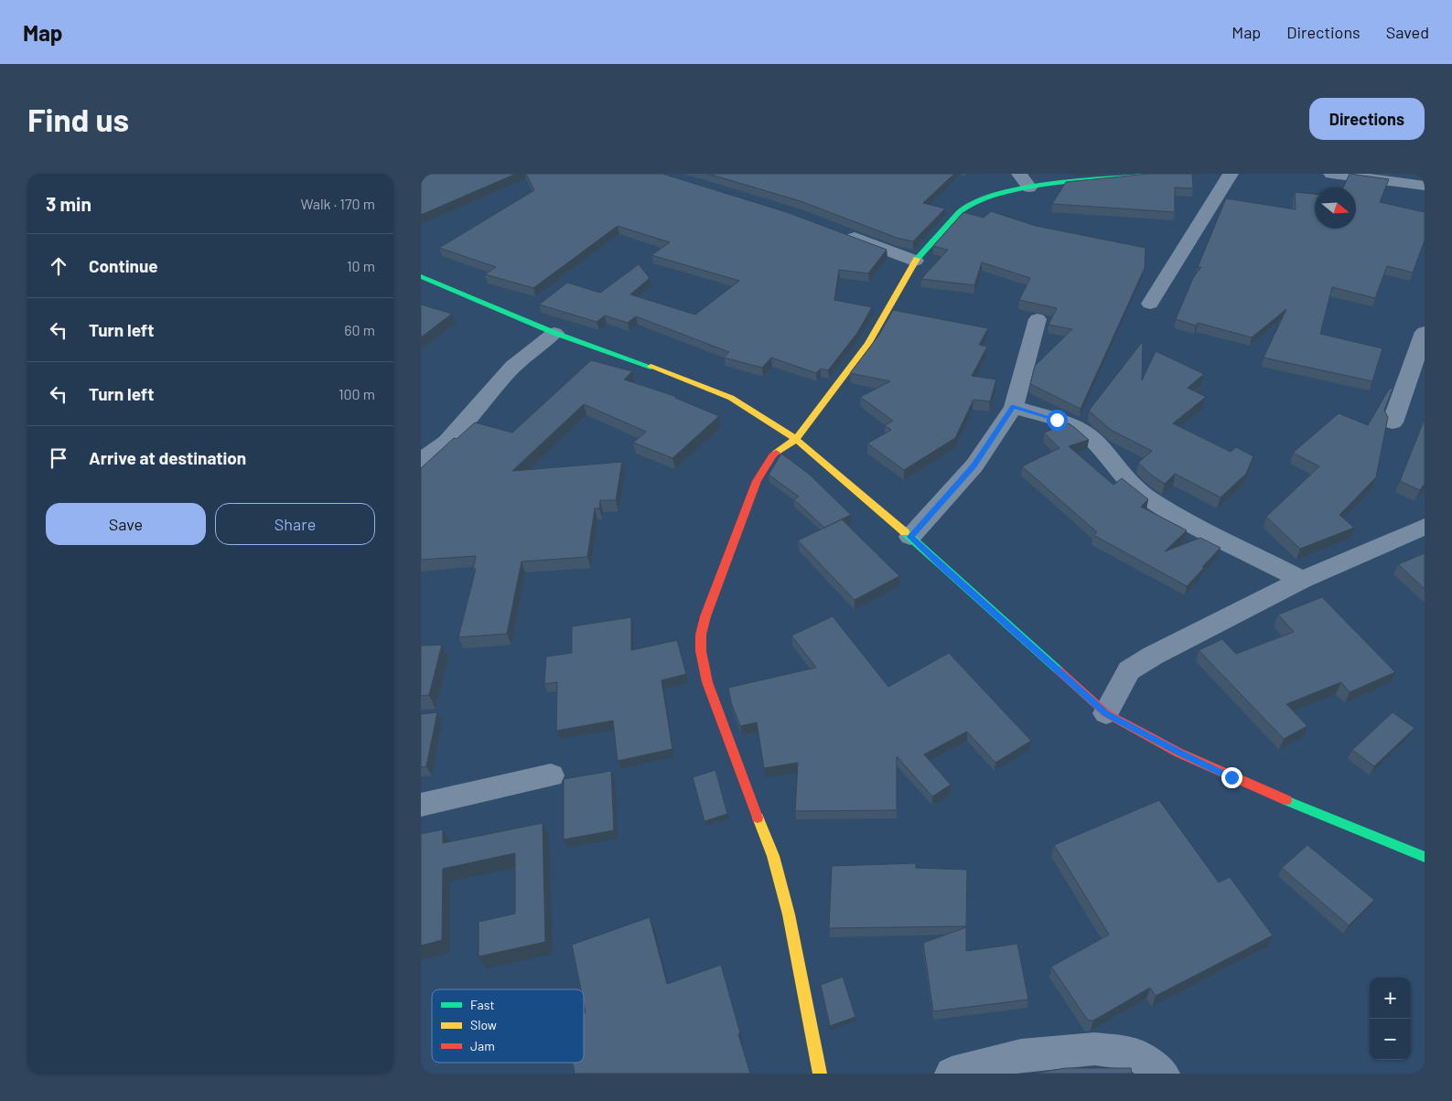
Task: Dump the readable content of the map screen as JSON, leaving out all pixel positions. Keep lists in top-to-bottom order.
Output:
{
  "legend": ["Fast", "Slow", "Jam"],
  "north": "right",
  "page": {
    "header": "Map",
    "nav": ["Map", "Directions", "Saved"],
    "buttons": [
      "Directions",
      ["Save", "Share"]
    ],
    "title": "Find us",
    "heading": ["3 min", "Walk · 170 m"],
    "list": [
      ["Continue", "10 m"],
      ["Turn left", "60 m"],
      ["Turn left", "100 m"],
      "Arrive at destination"
    ],
    "map_buttons": ["+", "−"]
  }
}
